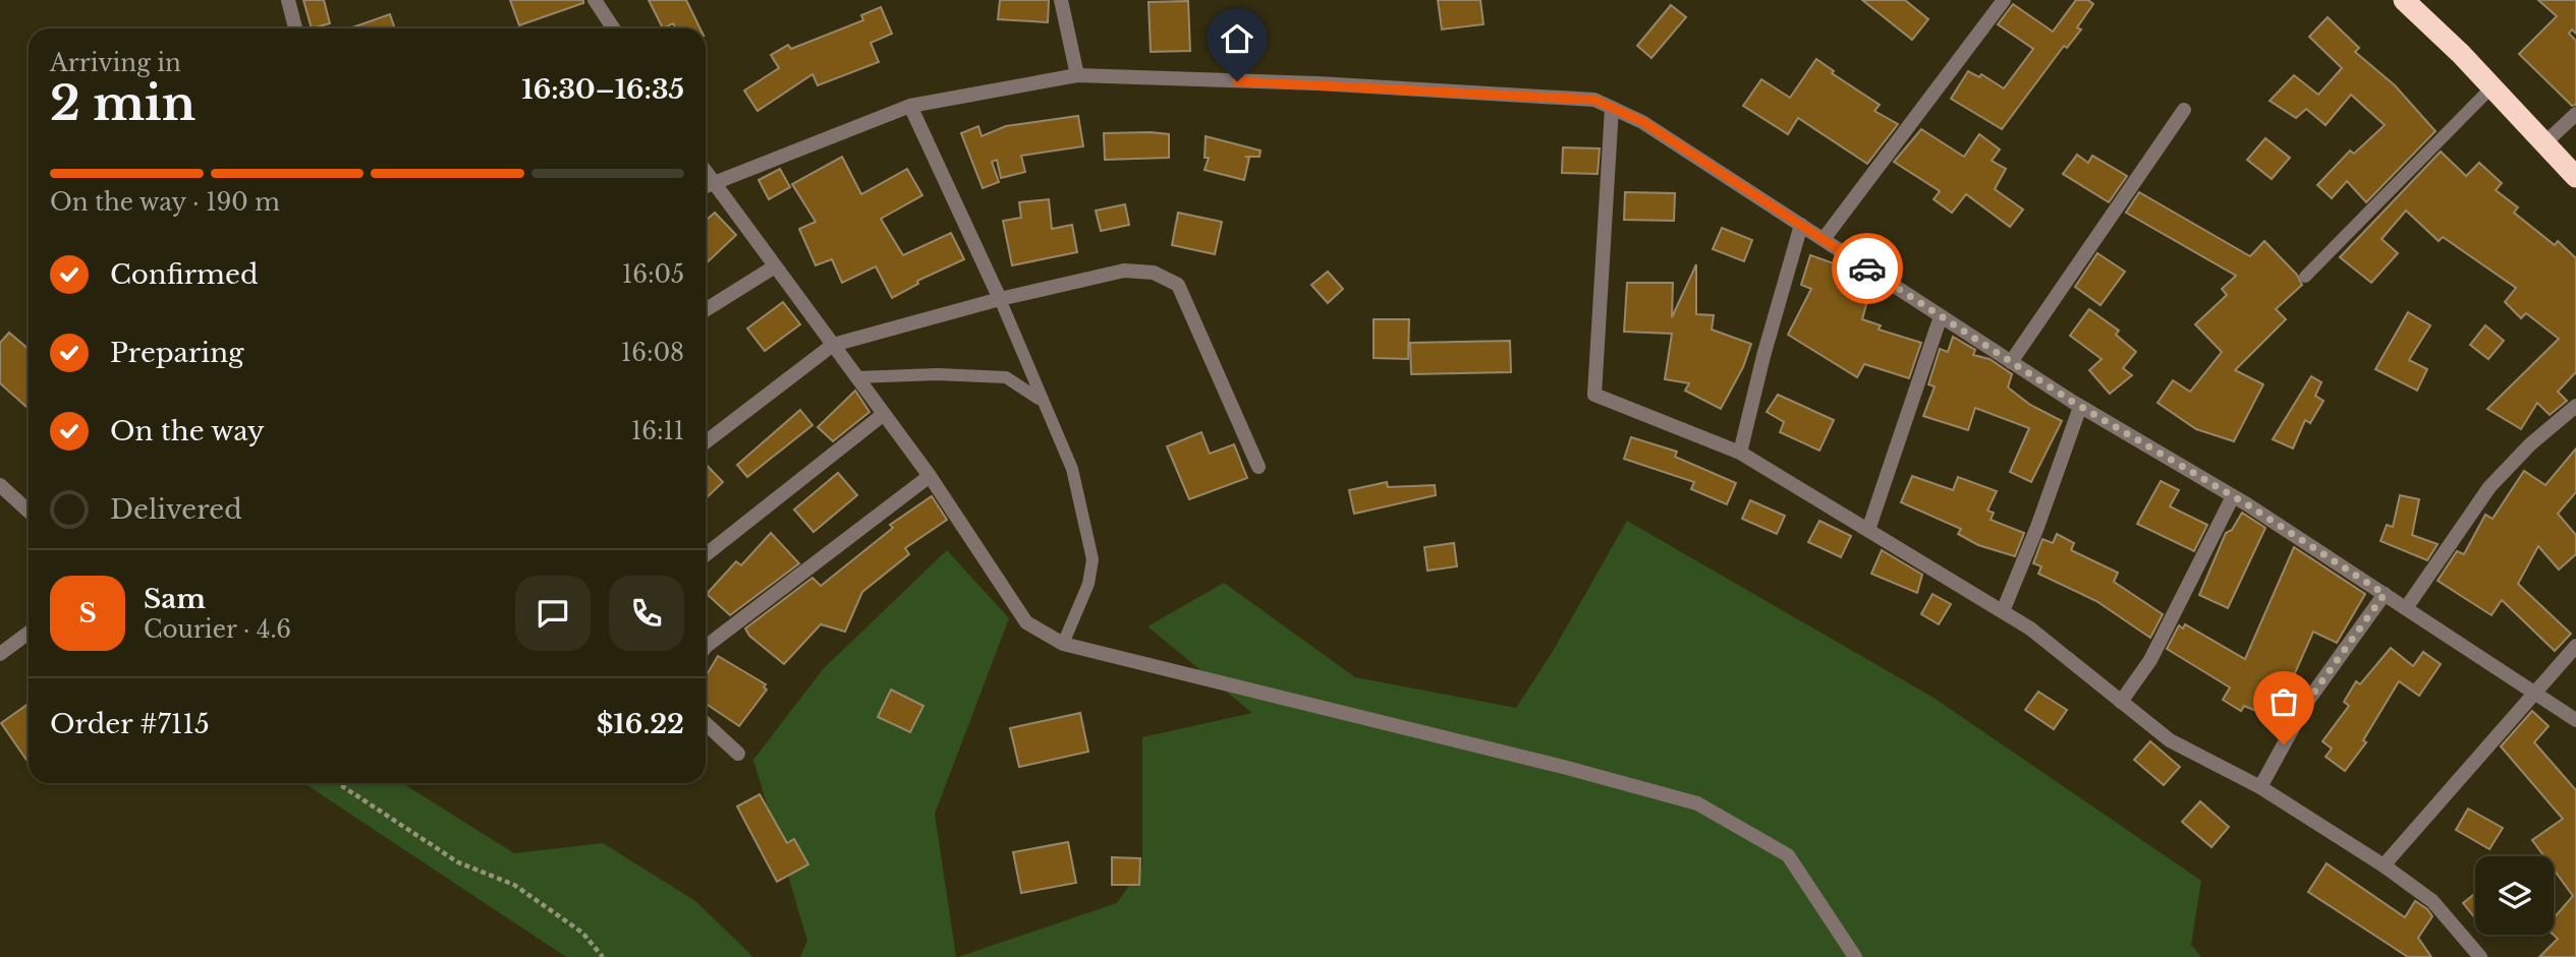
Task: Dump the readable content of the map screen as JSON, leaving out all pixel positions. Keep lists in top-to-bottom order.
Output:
{
  "page": {
    "heading": ["2 min", "Arriving in", "16:30–16:35"],
    "panel": [
      "Sam",
      "Courier · 4.6",
      "Order #7115",
      "$16.22"
    ],
    "bar": "On the way · 190 m",
    "list": [
      ["Confirmed", "16:05"],
      ["Preparing", "16:08"],
      ["On the way", "16:11"],
      "Delivered"
    ],
    "round": "S"
  }
}
